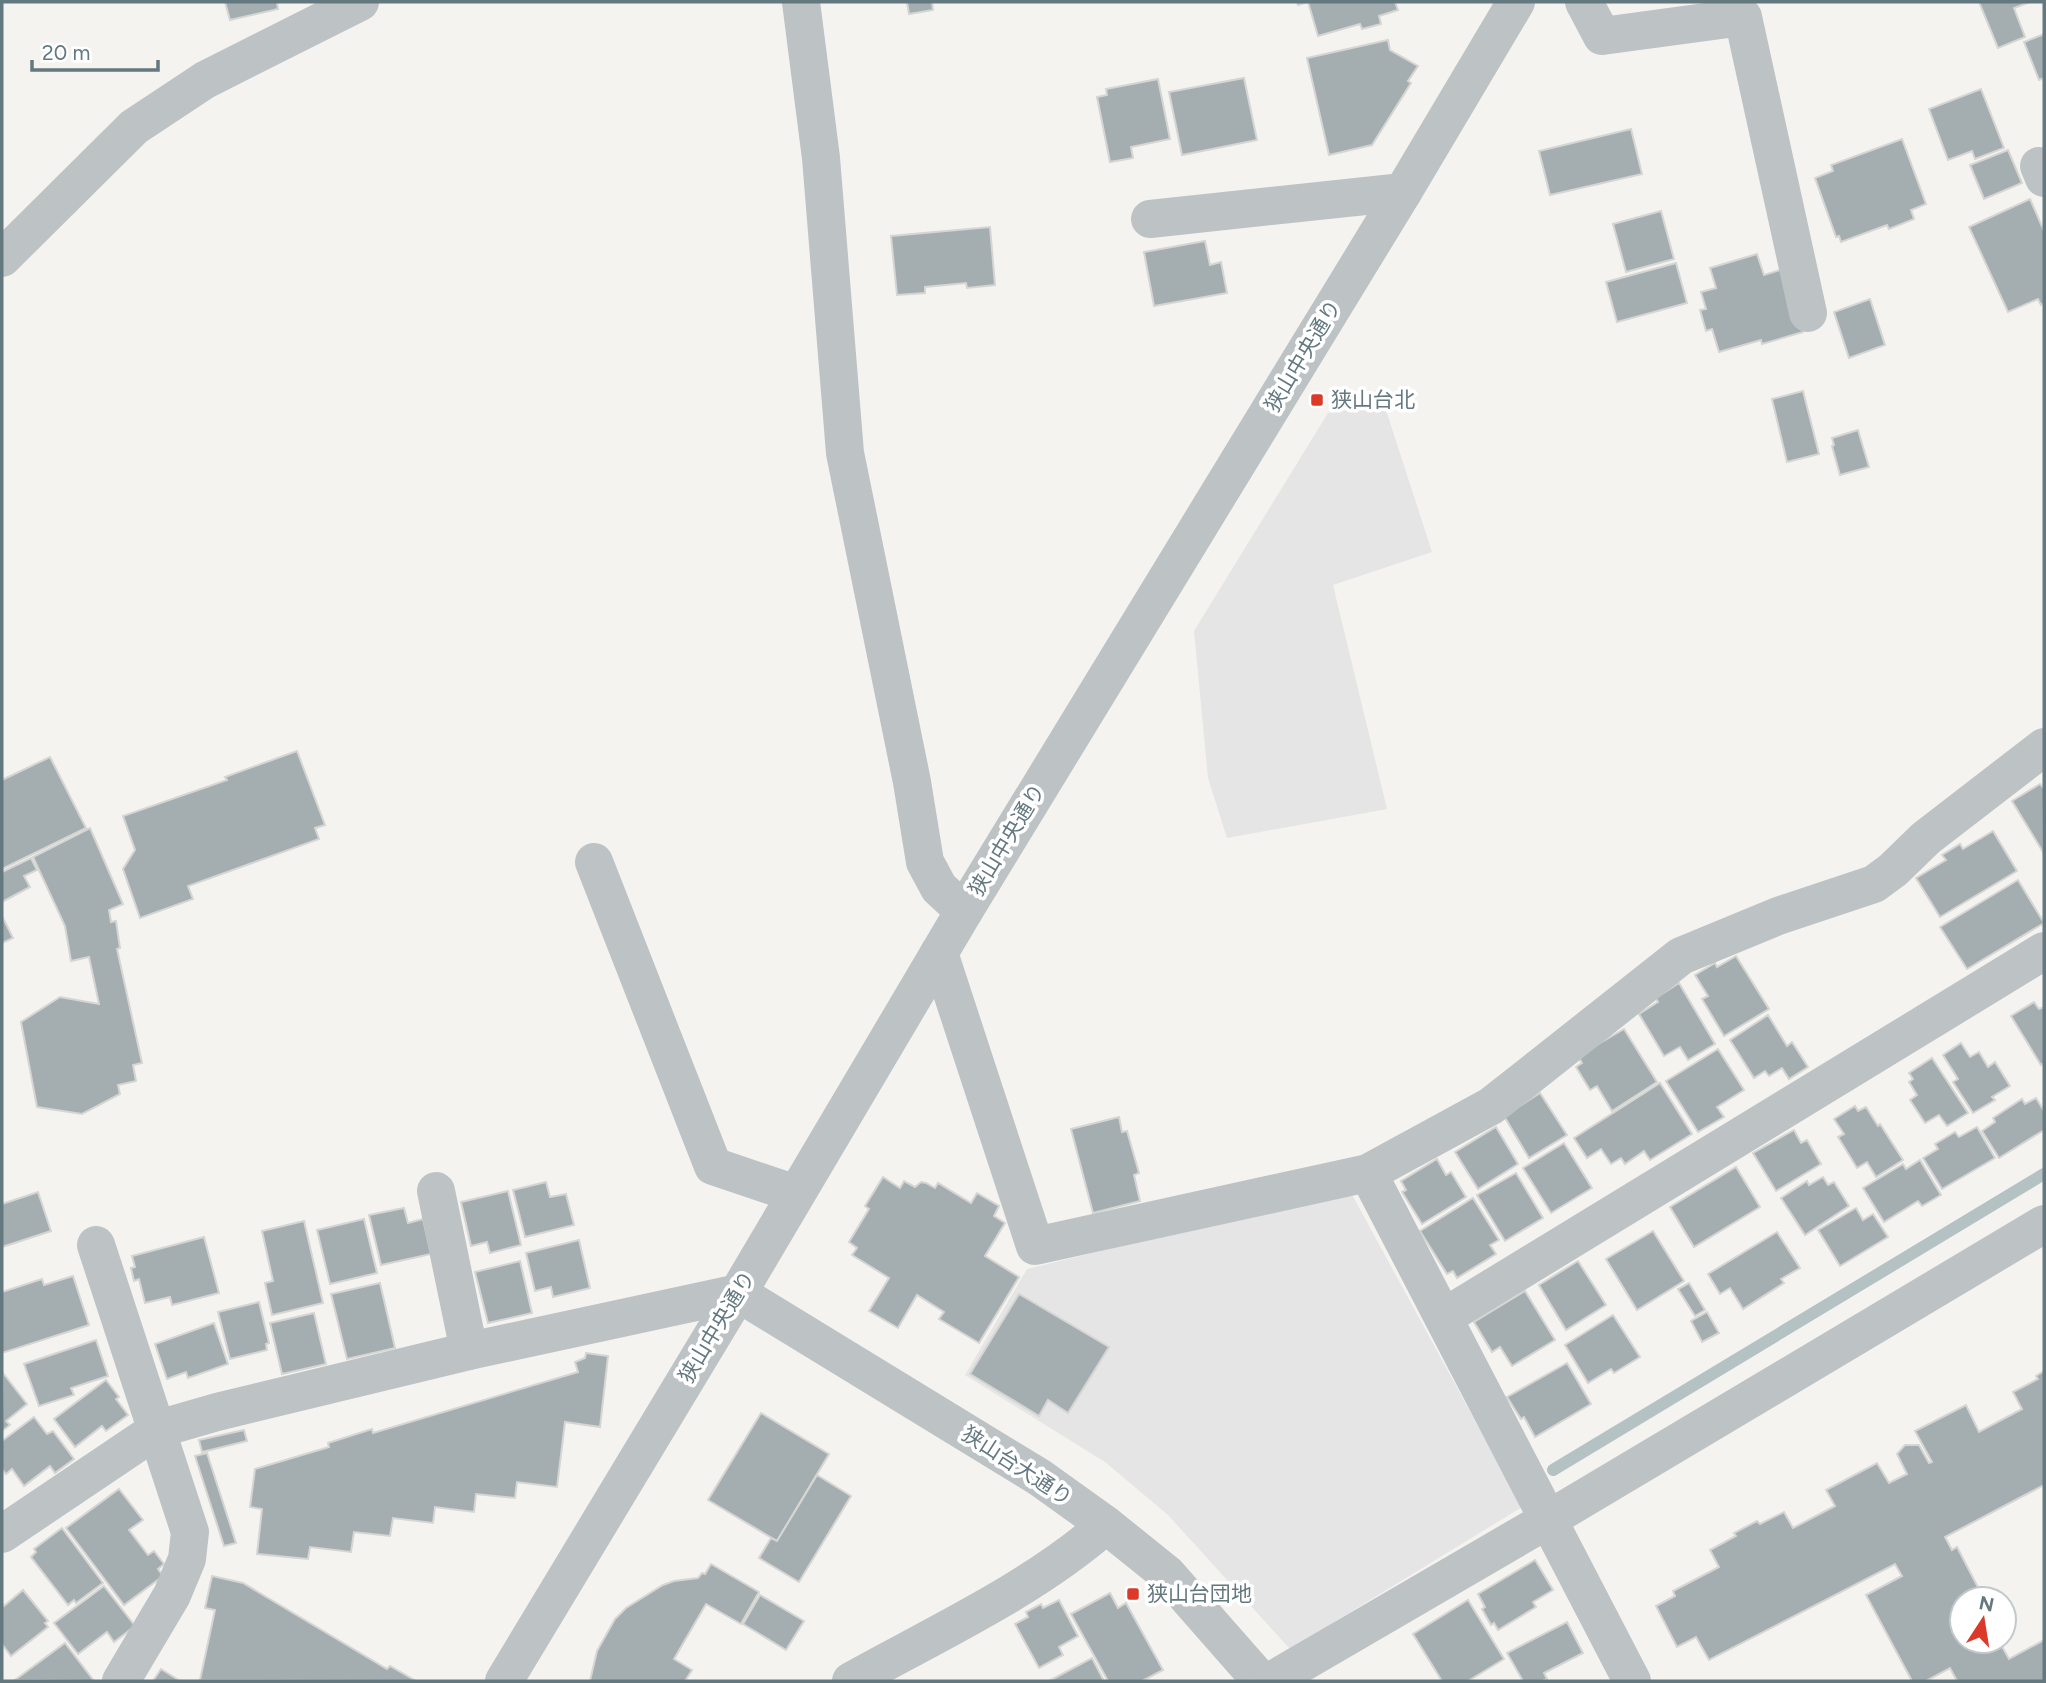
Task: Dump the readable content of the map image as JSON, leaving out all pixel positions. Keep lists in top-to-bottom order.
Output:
{
  "streets": {
    "street": ["狭山中央通り", "狭山台大通り"]
  },
  "crossings": [
    ["狭山中央通り", "狭山台大通り"]
  ],
  "places": {
    "transit": ["狭山台北", "狭山台団地"]
  },
  "scale_bar": "20 m",
  "north": "top"
}
